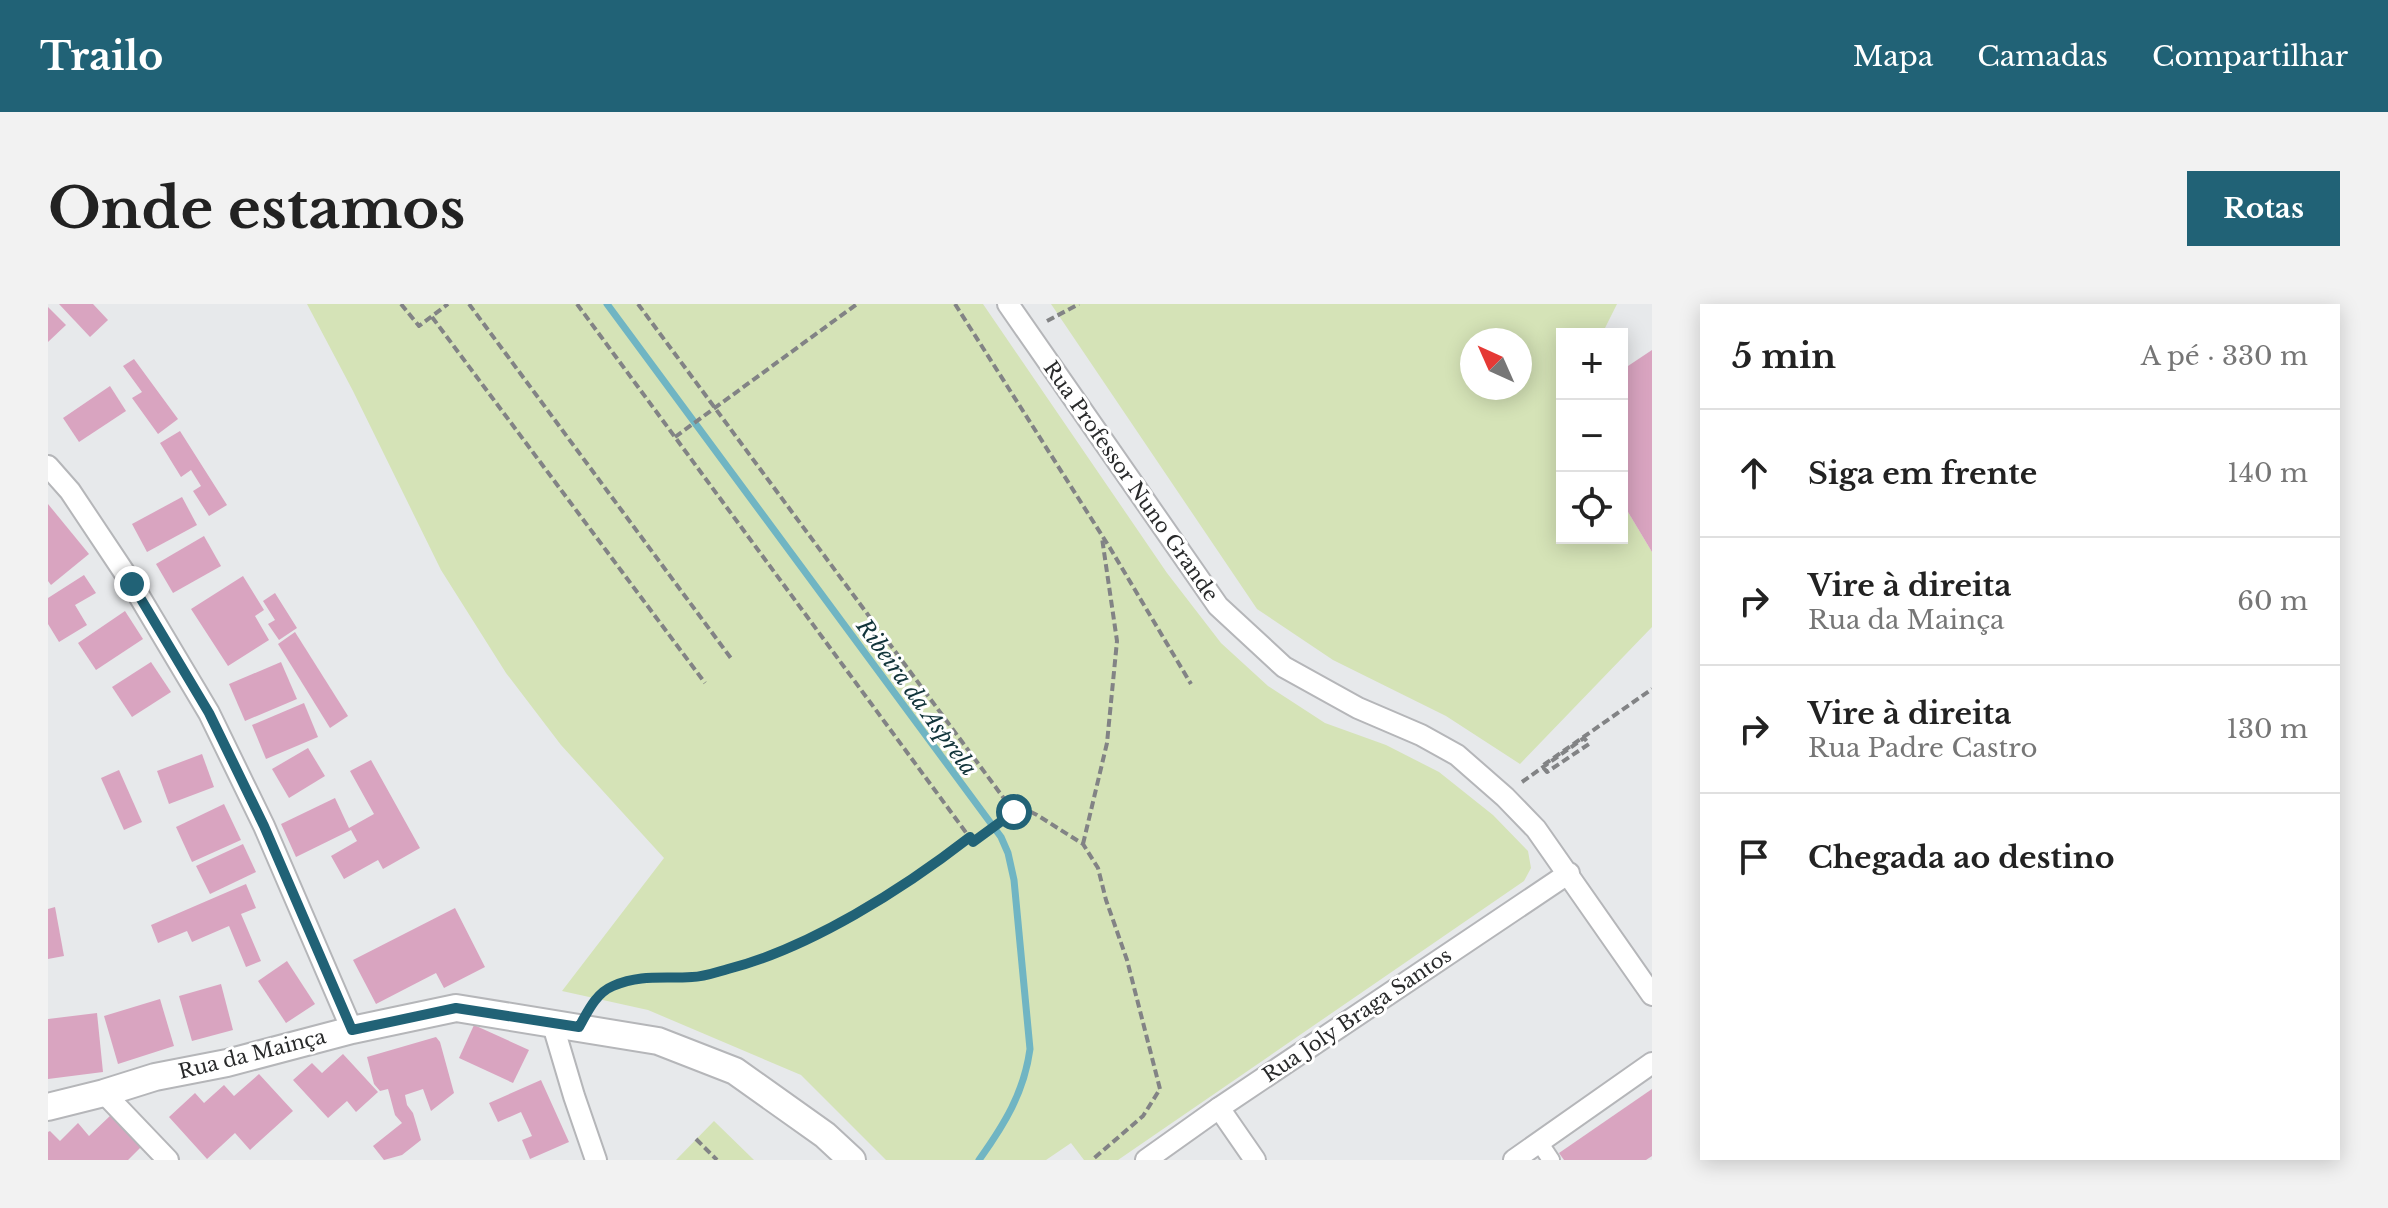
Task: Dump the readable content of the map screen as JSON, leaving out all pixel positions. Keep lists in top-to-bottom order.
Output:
{
  "streets": {
    "street": ["Rua Professor Nuno Grande", "Rua Joly Braga Santos", "Rua da Mainça"]
  },
  "crossings": [
    ["Rua Professor Nuno Grande", "Rua Joly Braga Santos"]
  ],
  "water": ["Ribeira da Asprela"],
  "north": "top left",
  "page": {
    "header": "Trailo",
    "nav": ["Mapa", "Camadas", "Compartilhar"],
    "buttons": "Rotas",
    "title": "Onde estamos",
    "heading": ["5 min", "A pé · 330 m"],
    "map_buttons": ["+", "−"],
    "list": [
      ["Siga em frente", "140 m"],
      ["Vire à direita", "Rua da Mainça", "60 m"],
      ["Vire à direita", "Rua Padre Castro", "130 m"],
      "Chegada ao destino"
    ]
  }
}
